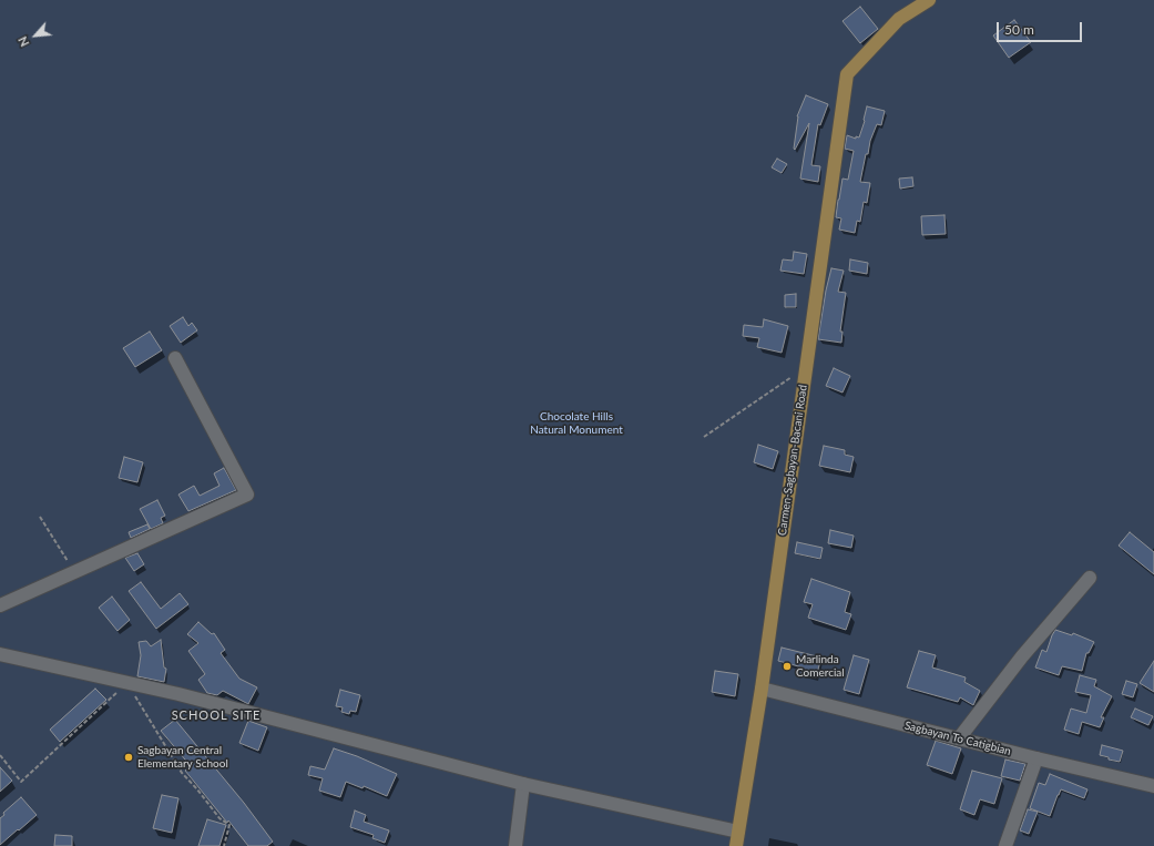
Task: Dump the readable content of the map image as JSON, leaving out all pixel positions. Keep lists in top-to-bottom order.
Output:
{
  "streets": {
    "main road": ["Carmen-Sagbayan-Bacani Road"],
    "street": ["Sagbayan To Catigbian"]
  },
  "crossings": [
    ["Carmen-Sagbayan-Bacani Road", "Sagbayan To Catigbian"]
  ],
  "districts": ["SCHOOL SITE"],
  "parks": ["Chocolate Hills Natural Monument"],
  "places": ["Marlinda Comercial", "Sagbayan Central Elementary School"],
  "scale_bar": "50 m",
  "north": "bottom left"
}
